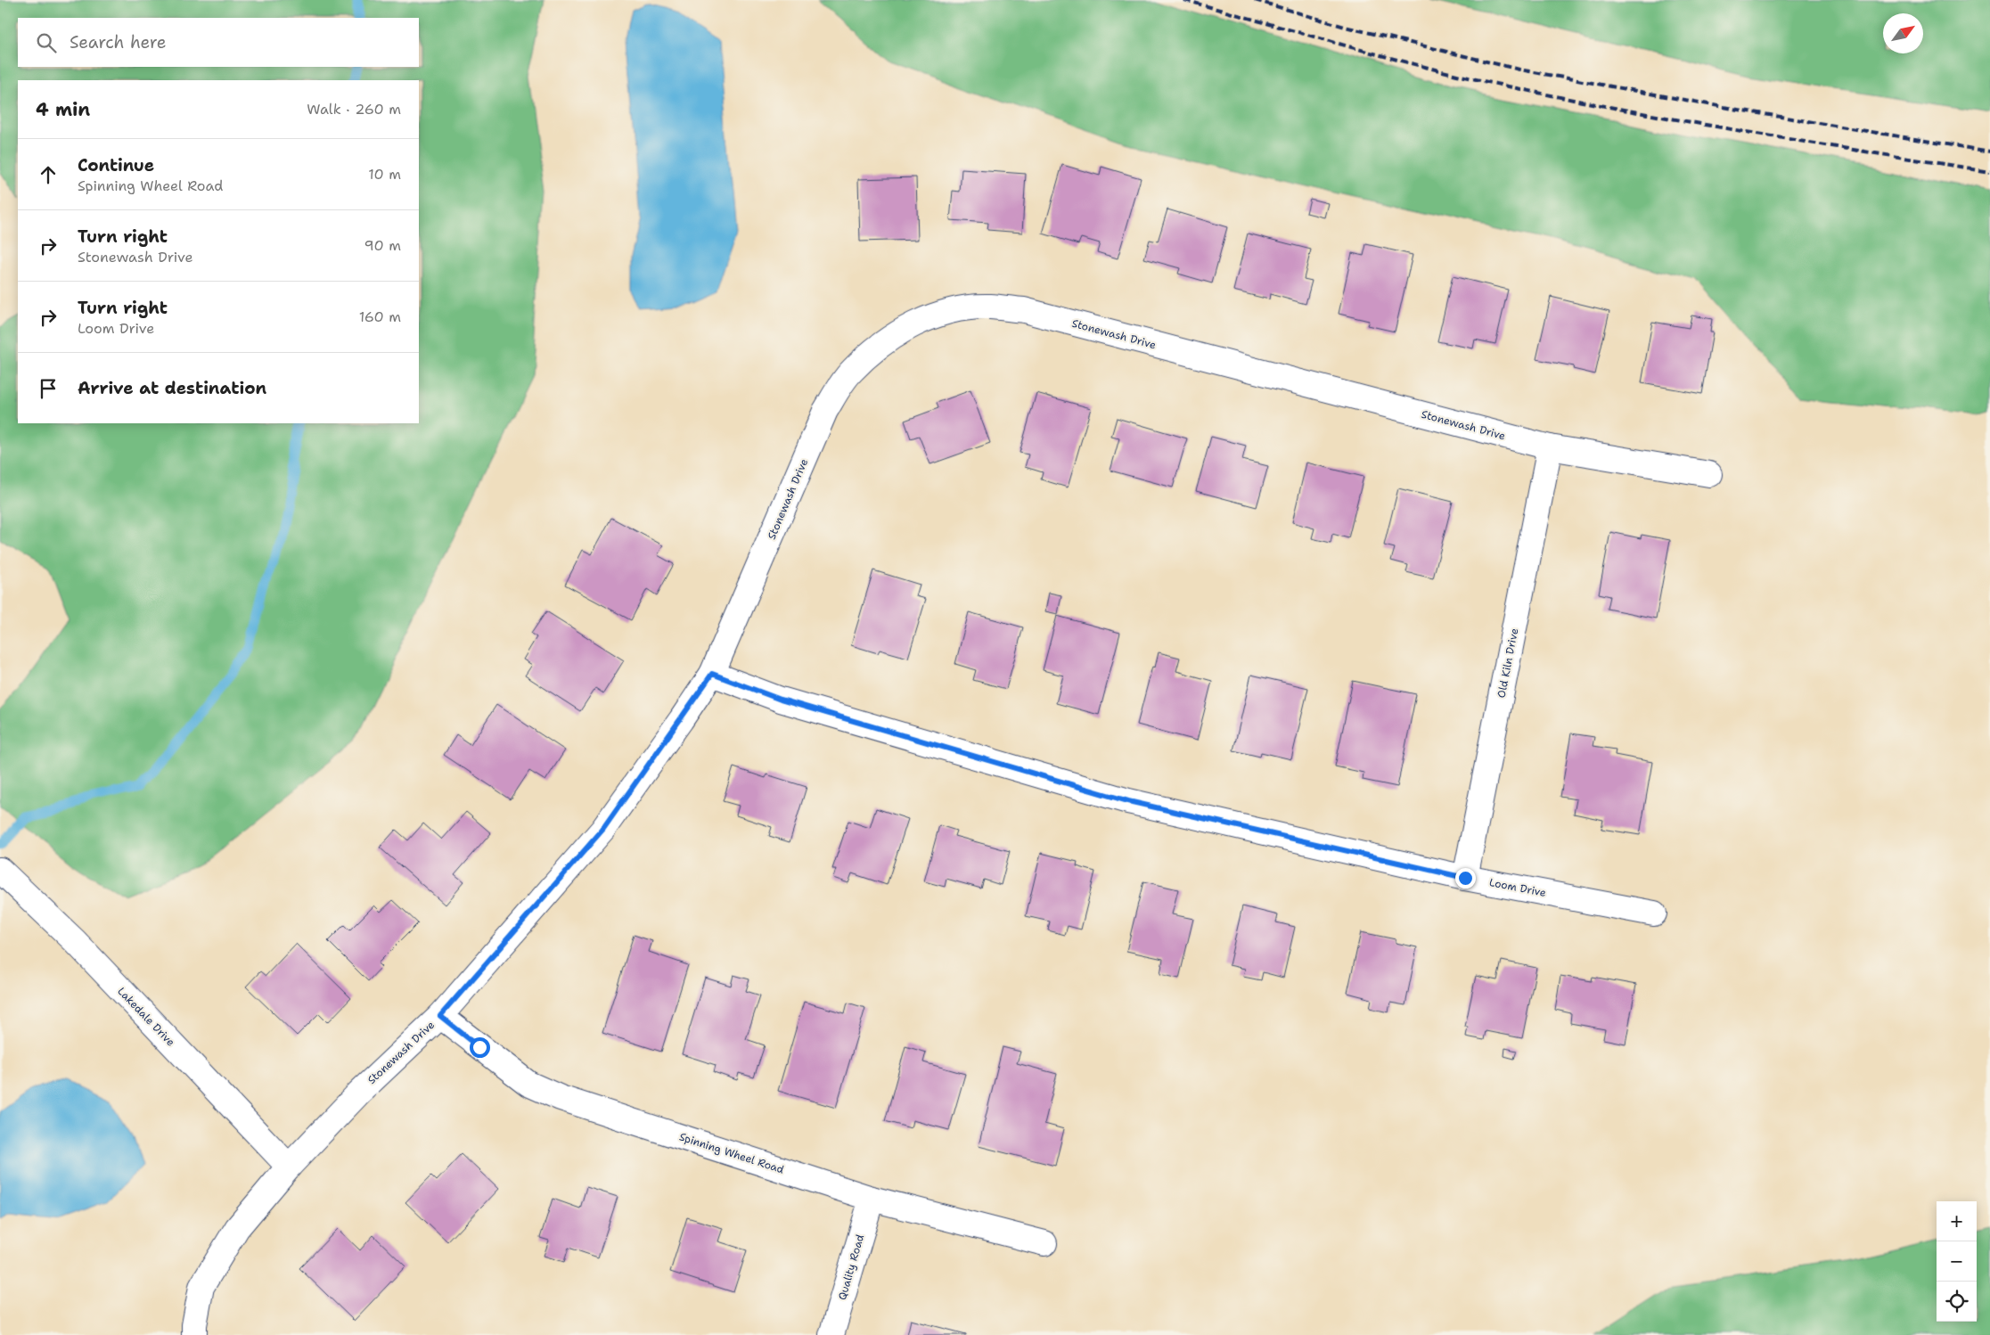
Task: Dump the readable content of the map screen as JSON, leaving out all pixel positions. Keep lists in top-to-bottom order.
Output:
{
  "streets": {
    "street": [
      "Stonewash Drive",
      "Old Kiln Drive",
      "Loom Drive",
      "Lakedale Drive",
      "Spinning Wheel Road",
      "Quality Road"
    ]
  },
  "crossings": [
    ["Stonewash Drive", "Old Kiln Drive"],
    ["Stonewash Drive", "Loom Drive"],
    ["Stonewash Drive", "Lakedale Drive"],
    ["Stonewash Drive", "Spinning Wheel Road"],
    ["Old Kiln Drive", "Loom Drive"],
    ["Spinning Wheel Road", "Quality Road"]
  ],
  "north": "top right",
  "page": {
    "search": "Search here",
    "heading": ["4 min", "Walk · 260 m"],
    "list": [
      ["Continue", "Spinning Wheel Road", "10 m"],
      ["Turn right", "Stonewash Drive", "90 m"],
      ["Turn right", "Loom Drive", "160 m"],
      "Arrive at destination"
    ],
    "map_buttons": ["+", "−"]
  }
}
